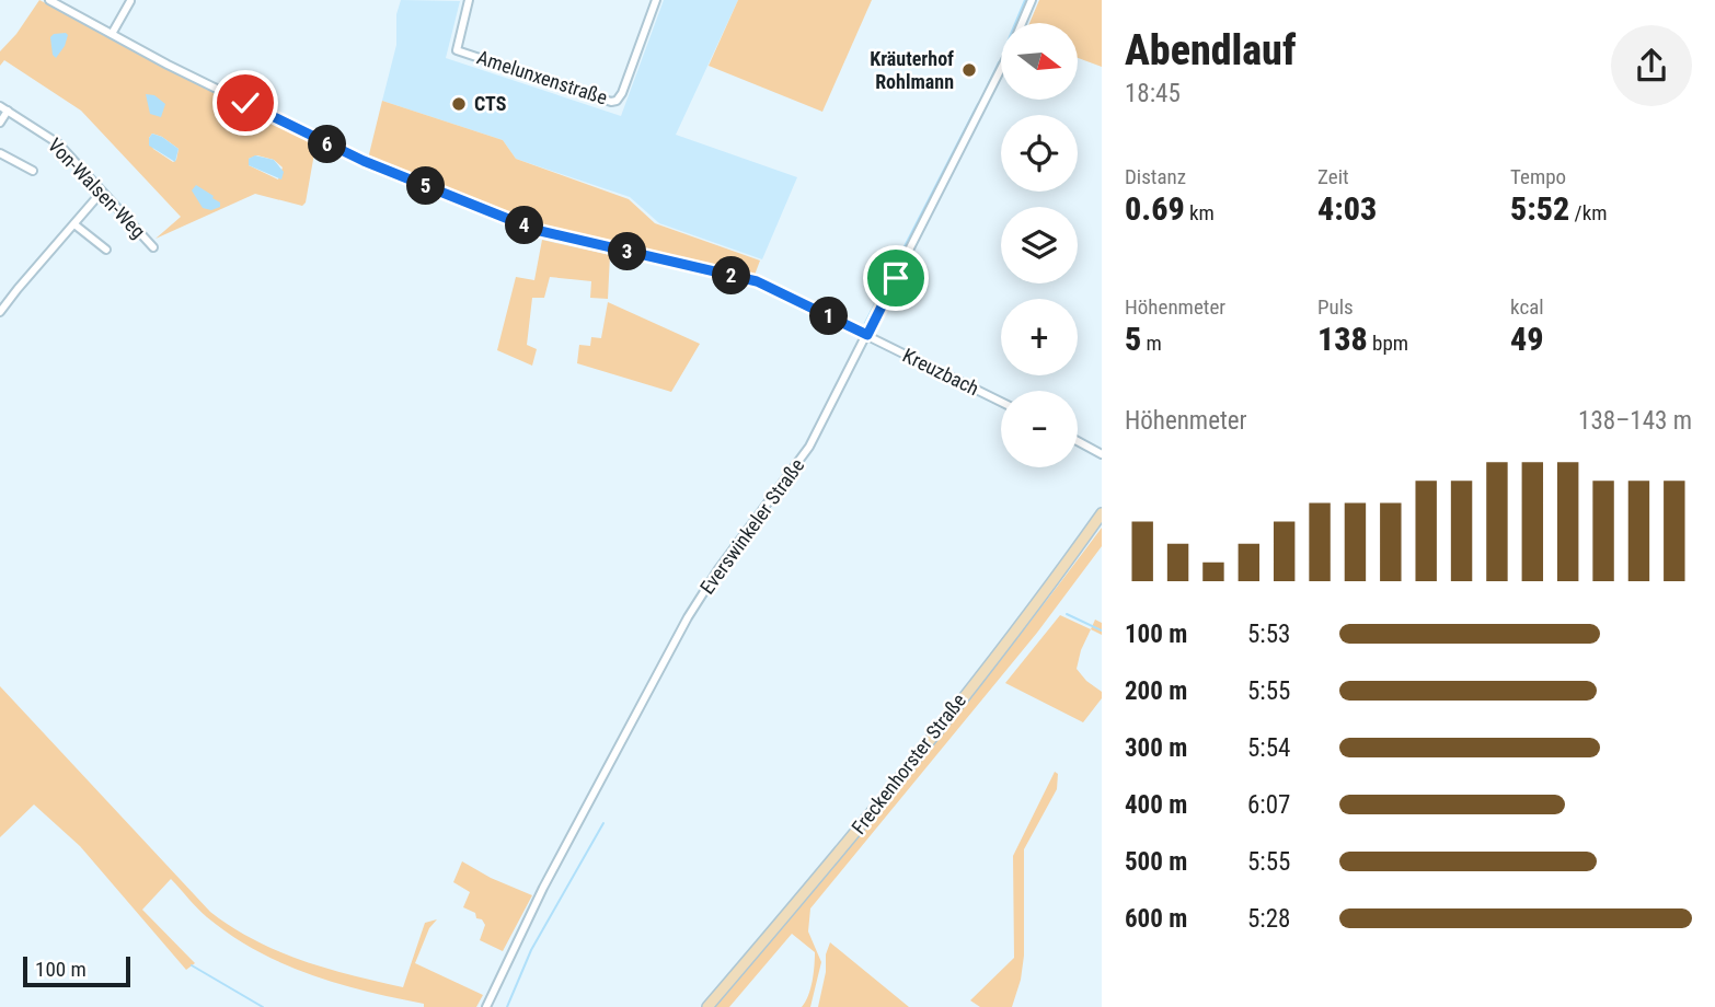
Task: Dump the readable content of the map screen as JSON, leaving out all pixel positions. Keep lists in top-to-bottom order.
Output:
{
  "streets": {
    "main road": ["Freckenhorster Straße"],
    "street": [
      "Amelunxenstraße",
      "Von-Walsen-Weg",
      "Kreuzbach",
      "Everswinkeler Straße"
    ]
  },
  "crossings": [
    ["Kreuzbach", "Everswinkeler Straße"]
  ],
  "places": ["Kräuterhof Rohlmann", "CTS"],
  "scale_bar": "100 m",
  "north": "right",
  "page": {
    "heading": ["Abendlauf", "18:45"],
    "map_buttons": ["+", "−"],
    "pins": [
      "6",
      "5",
      "4",
      "3",
      "2",
      "1"
    ],
    "stats": [
      ["Distanz", "0.69 km"],
      ["Zeit", "4:03"],
      ["Tempo", "5:52 /km"],
      ["Höhenmeter", "5 m"],
      ["Puls", "138 bpm"],
      ["kcal", "49"]
    ],
    "chart": ["Höhenmeter", "138–143 m"],
    "list": [
      {
        "name": "100 m",
        "note": "5:53"
      },
      {
        "name": "200 m",
        "note": "5:55"
      },
      {
        "name": "300 m",
        "note": "5:54"
      },
      {
        "name": "400 m",
        "note": "6:07"
      },
      {
        "name": "500 m",
        "note": "5:55"
      },
      {
        "name": "600 m",
        "note": "5:28"
      }
    ],
    "scale": "100 m"
  }
}
